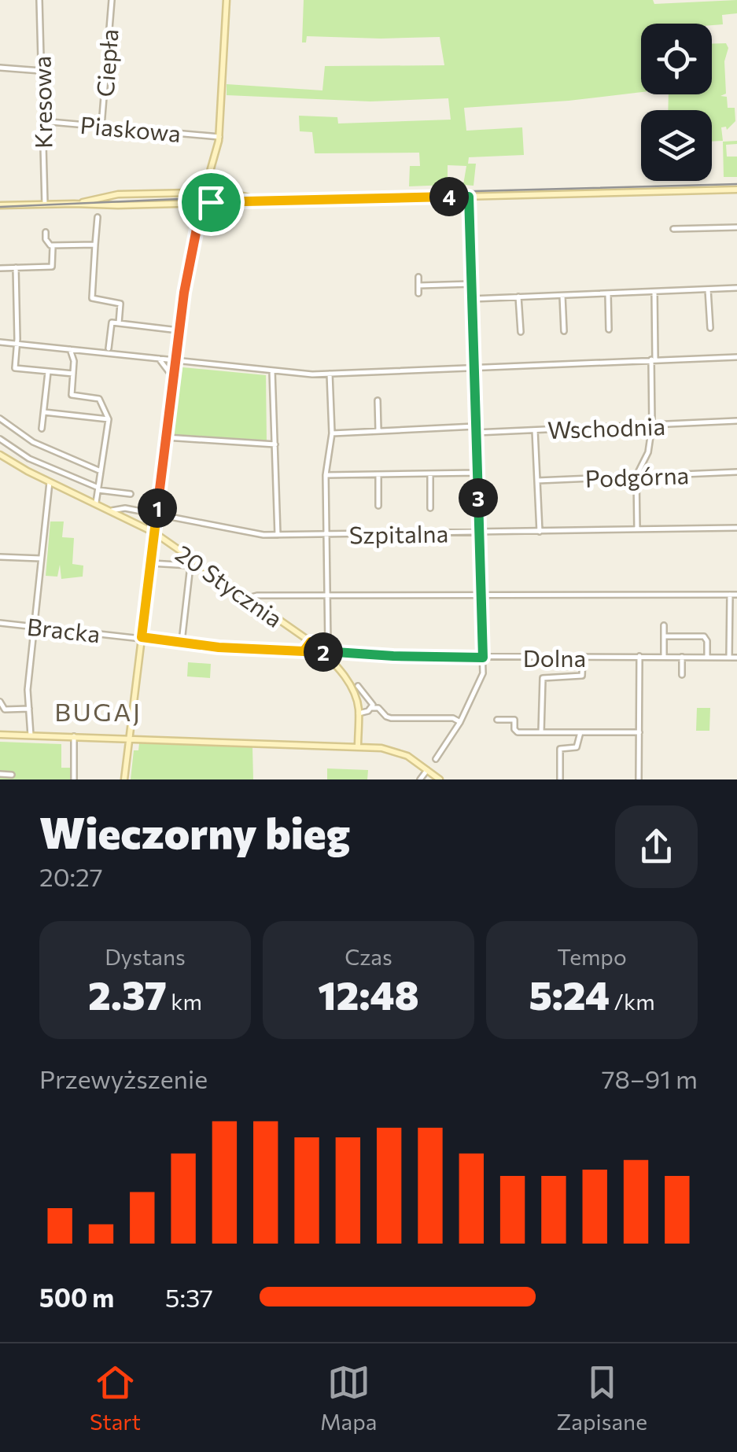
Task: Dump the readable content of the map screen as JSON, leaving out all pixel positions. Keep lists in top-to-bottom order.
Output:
{
  "streets": {
    "street": [
      "Ciepła",
      "Kresowa",
      "Piaskowa",
      "Wschodnia",
      "Podgórna",
      "Szpitalna",
      "20 Stycznia",
      "Bracka",
      "Dolna"
    ]
  },
  "crossings": [
    ["Ciepła", "Piaskowa"],
    ["Kresowa", "Piaskowa"],
    ["Szpitalna", "20 Stycznia"],
    ["20 Stycznia", "Bracka"],
    ["20 Stycznia", "Dolna"]
  ],
  "districts": ["BUGAJ"],
  "page": {
    "pins": [
      "4",
      "3",
      "1",
      "2"
    ],
    "heading": ["Wieczorny bieg", "20:27"],
    "stats": [
      ["Dystans", "2.37 km"],
      ["Czas", "12:48"],
      ["Tempo", "5:24 /km"]
    ],
    "chart": ["Przewyższenie", "78–91 m"],
    "list": [
      {
        "name": "500 m",
        "note": "5:37"
      }
    ],
    "tabs": ["Start", "Mapa", "Zapisane"]
  }
}
